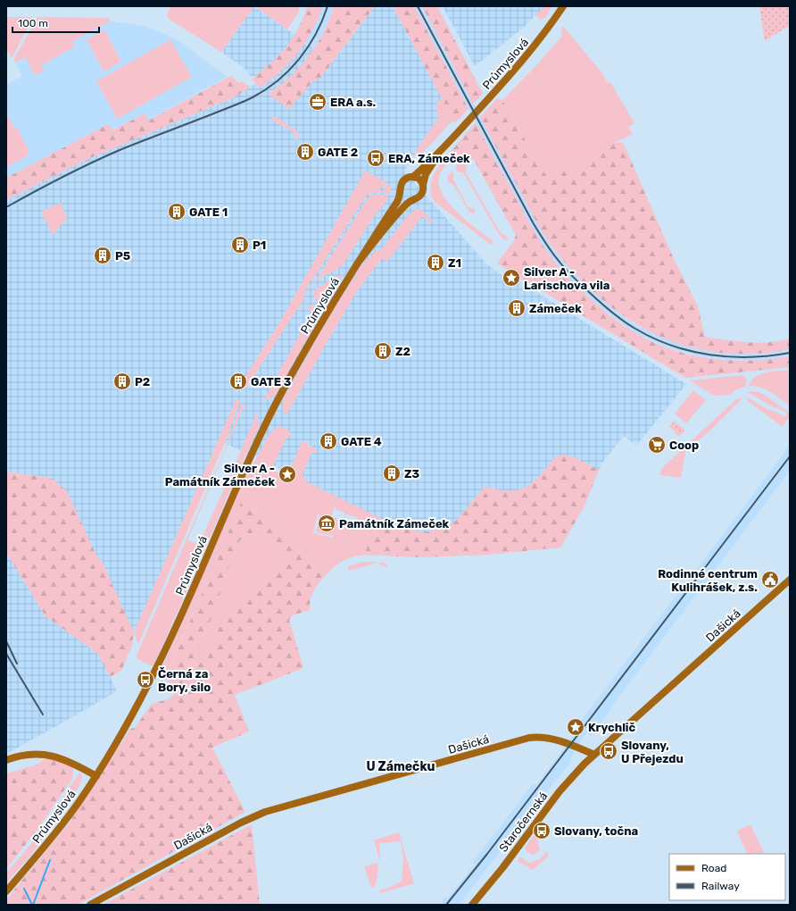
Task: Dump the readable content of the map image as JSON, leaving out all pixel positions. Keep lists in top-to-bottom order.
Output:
{
  "streets": {
    "main road": ["Průmyslová", "Dašická", "Staročernská"]
  },
  "crossings": [
    ["Dašická", "Staročernská"]
  ],
  "districts": ["U Zámečku"],
  "places": {
    "office": ["ERA a.s."],
    "building": [
      "GATE 2",
      "GATE 1",
      "P1",
      "P5",
      "Z1",
      "Zámeček",
      "Z2",
      "P2",
      "GATE 3",
      "GATE 4",
      "Z3"
    ],
    "bus stop": [
      "ERA, Zámeček",
      "Černá za Bory, silo",
      "Slovany, U Přejezdu",
      "Slovany, točna"
    ],
    "place": ["Silver A - Larischova vila", "Silver A - Památník Zámeček", "Krychlič"],
    "supermarket": ["Coop"],
    "museum": ["Památník Zámeček"],
    "public building": ["Rodinné centrum Kulihrášek, z.s."]
  },
  "legend": ["Road", "Railway"],
  "scale_bar": "100 m"
}
